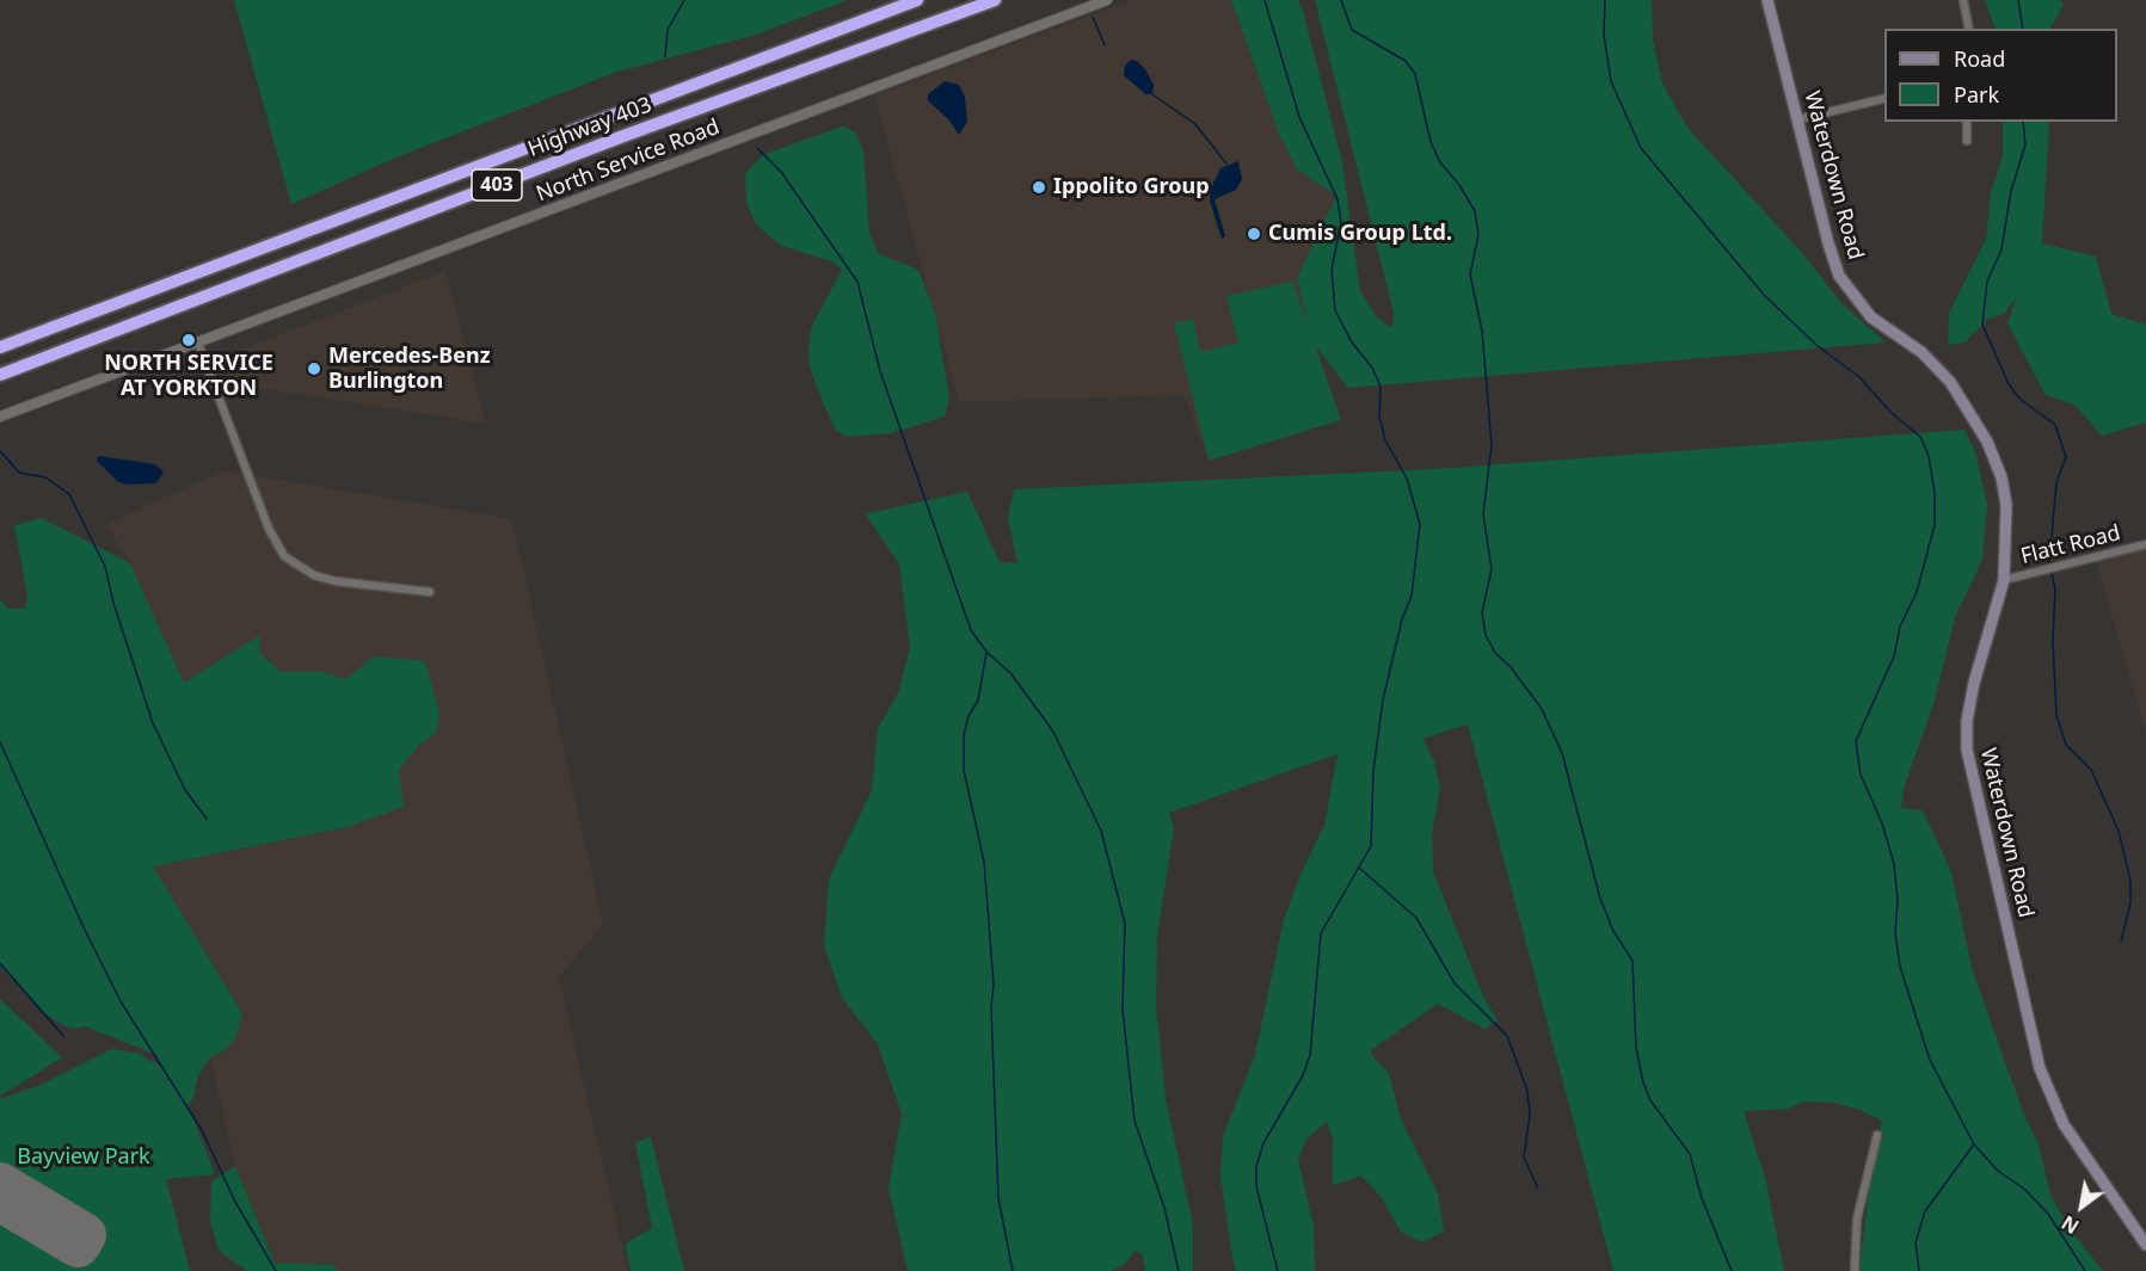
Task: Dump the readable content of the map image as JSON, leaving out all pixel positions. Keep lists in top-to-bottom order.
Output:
{
  "streets": {
    "highway": ["Highway 403", "403"],
    "main road": ["Waterdown Road"],
    "street": ["North Service Road", "Flatt Road"]
  },
  "crossings": [
    ["Waterdown Road", "Flatt Road"]
  ],
  "parks": ["Bayview Park"],
  "places": [
    "Ippolito Group",
    "Cumis Group Ltd.",
    "NORTH SERVICE AT YORKTON",
    "Mercedes-Benz Burlington"
  ],
  "legend": ["Road", "Park"],
  "north": "bottom left"
}
